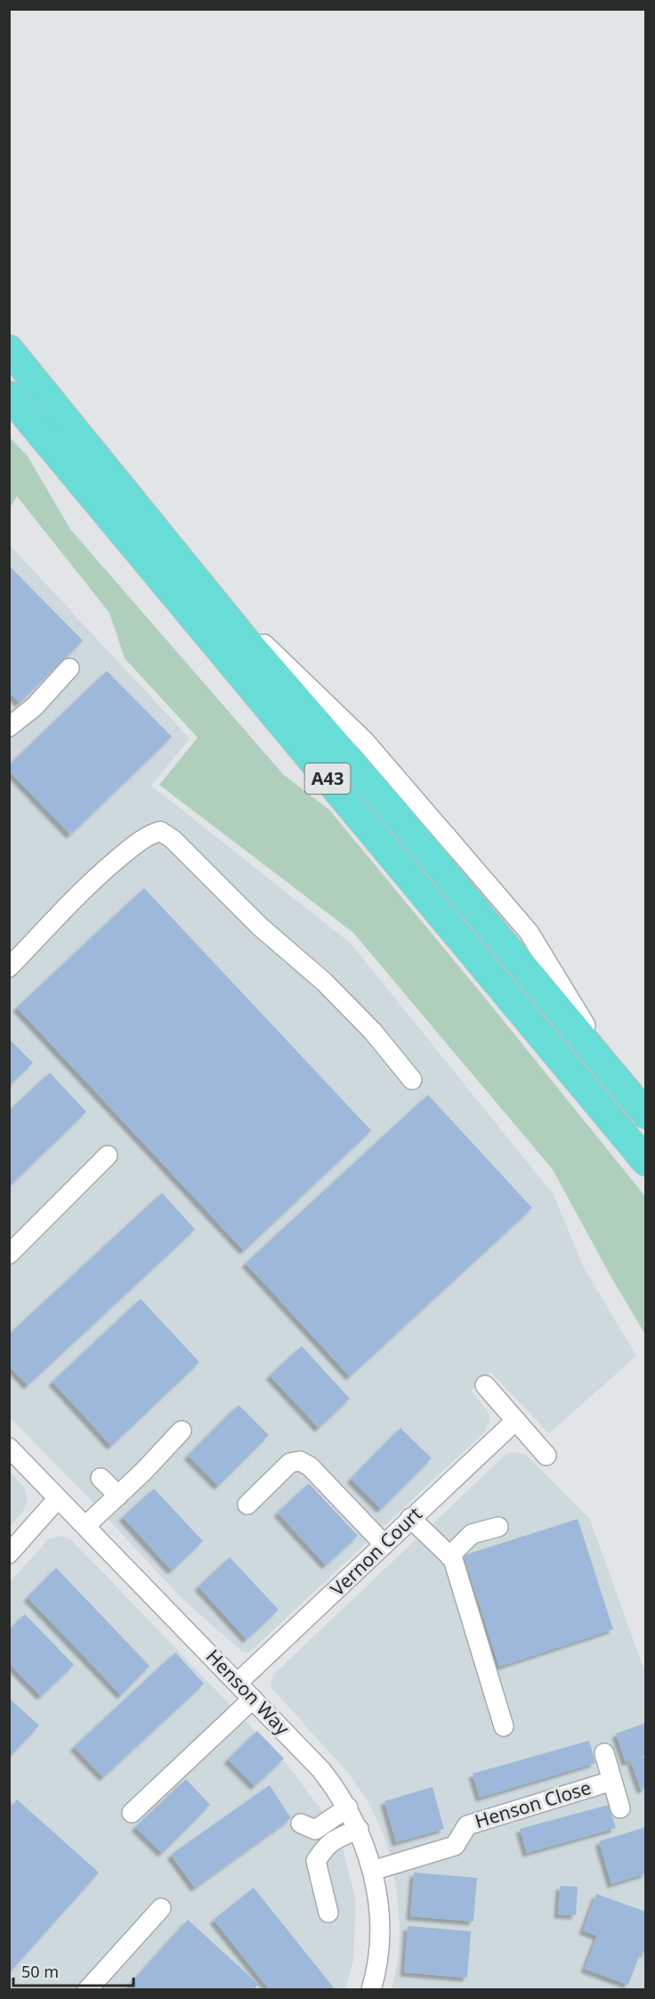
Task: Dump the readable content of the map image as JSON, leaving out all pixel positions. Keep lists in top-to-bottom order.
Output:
{
  "streets": {
    "highway": ["A43"],
    "street": ["Vernon Court", "Henson Way", "Henson Close"]
  },
  "crossings": [
    ["Vernon Court", "Henson Way"],
    ["Henson Way", "Henson Close"]
  ],
  "scale_bar": "50 m"
}
